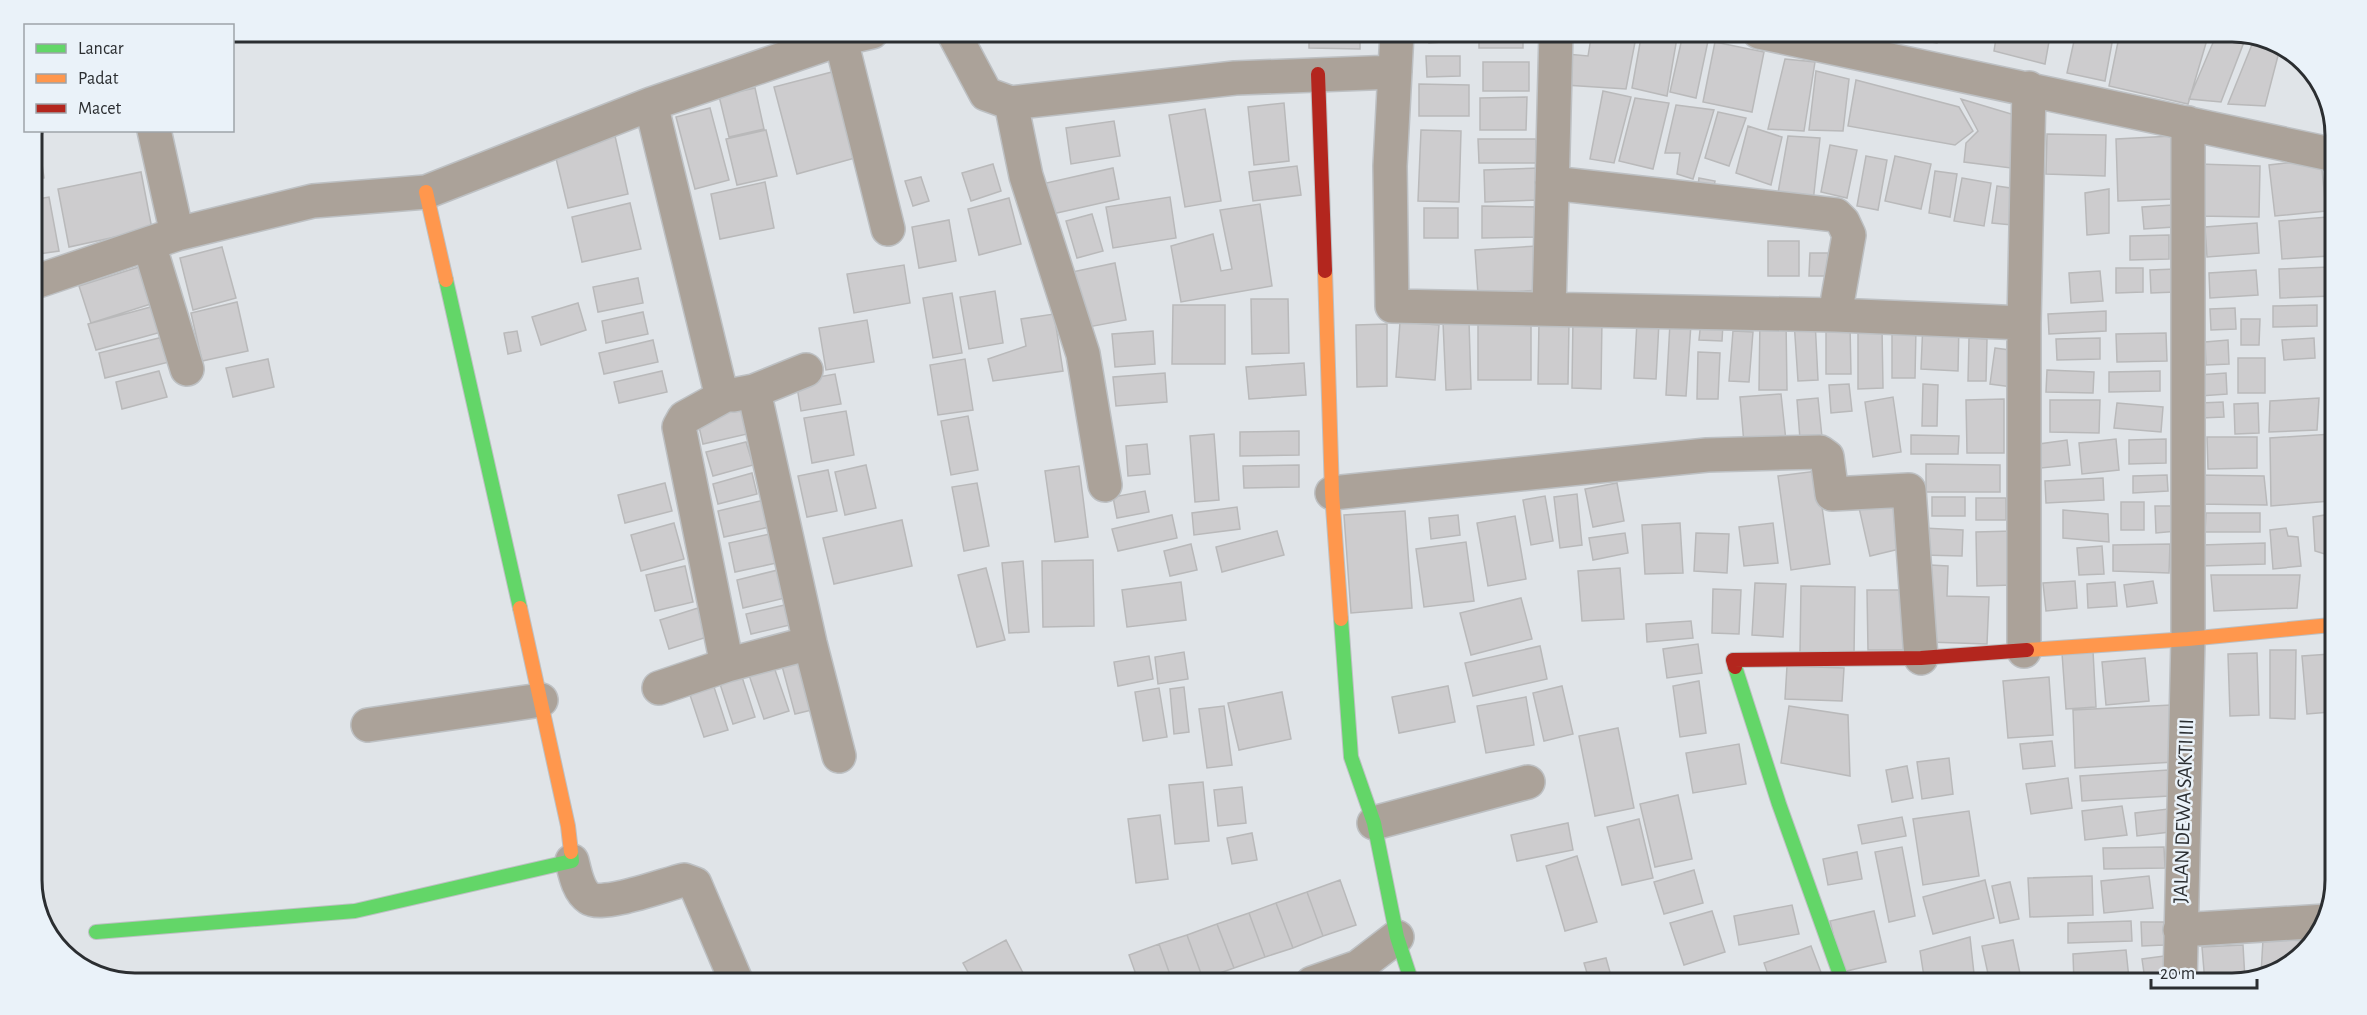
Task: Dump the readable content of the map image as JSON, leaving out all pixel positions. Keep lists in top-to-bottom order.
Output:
{
  "streets": {
    "street": ["JALAN DEWA SAKTI III"]
  },
  "legend": ["Lancar", "Padat", "Macet"],
  "scale_bar": "20 m"
}
